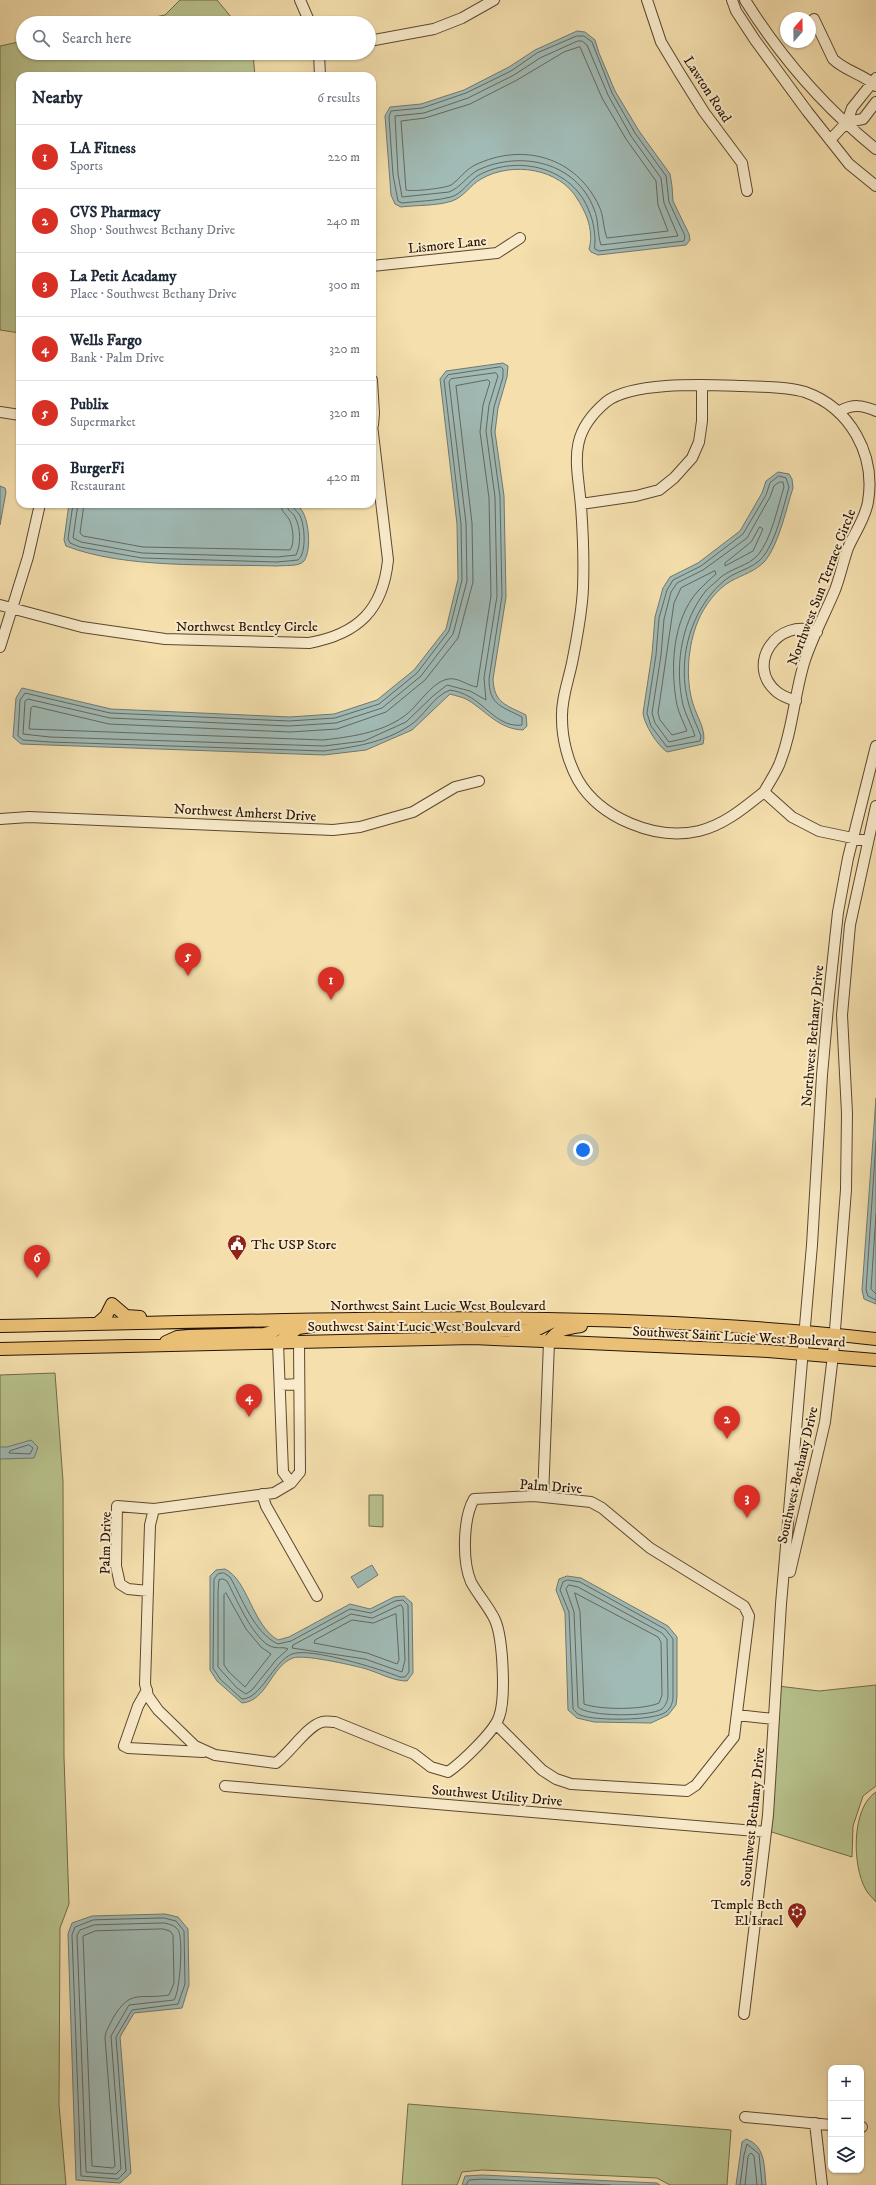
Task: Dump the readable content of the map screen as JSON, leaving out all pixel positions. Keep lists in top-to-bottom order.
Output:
{
  "streets": {
    "main road": ["Northwest Saint Lucie West Boulevard", "Southwest Saint Lucie West Boulevard"],
    "street": [
      "Lawton Road",
      "Lismore Lane",
      "Northwest Sun Terrace Circle",
      "Northwest Bentley Circle",
      "Northwest Amherst Drive",
      "Northwest Bethany Drive",
      "Southwest Bethany Drive",
      "Palm Drive",
      "Southwest Utility Drive"
    ]
  },
  "crossings": [
    ["Northwest Bethany Drive", "Northwest Saint Lucie West Boulevard"],
    ["Northwest Bethany Drive", "Southwest Bethany Drive"],
    ["Northwest Saint Lucie West Boulevard", "Southwest Bethany Drive"],
    ["Southwest Saint Lucie West Boulevard", "Southwest Bethany Drive"],
    ["Southwest Bethany Drive", "Southwest Utility Drive"]
  ],
  "places": {
    "public building": ["The USP Store"],
    "synagogue": ["Temple Beth El Israel"]
  },
  "north": "top",
  "page": {
    "search": "Search here",
    "heading": ["Nearby", "6 results"],
    "list": [
      {
        "mark": "1",
        "name": "LA Fitness",
        "note": "Sports",
        "value": "220 m"
      },
      {
        "mark": "2",
        "name": "CVS Pharmacy",
        "note": "Shop · Southwest Bethany Drive",
        "value": "240 m"
      },
      {
        "mark": "3",
        "name": "La Petit Acadamy",
        "note": "Place · Southwest Bethany Drive",
        "value": "300 m"
      },
      {
        "mark": "4",
        "name": "Wells Fargo",
        "note": "Bank · Palm Drive",
        "value": "320 m"
      },
      {
        "mark": "5",
        "name": "Publix",
        "note": "Supermarket",
        "value": "320 m"
      },
      {
        "mark": "6",
        "name": "BurgerFi",
        "note": "Restaurant",
        "value": "420 m"
      }
    ],
    "pins": [
      "5",
      "1",
      "6",
      "4",
      "2",
      "3"
    ],
    "map_buttons": ["+", "−"]
  }
}
